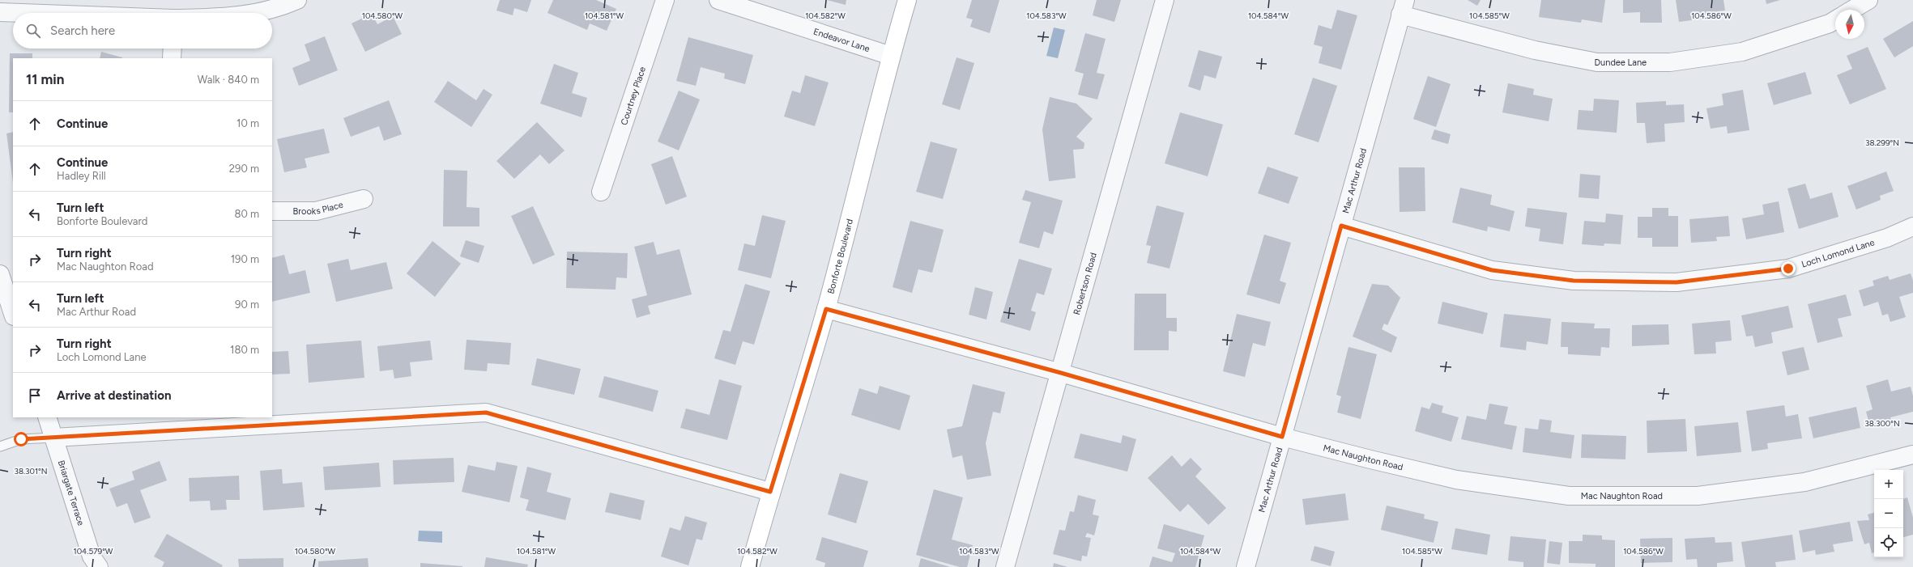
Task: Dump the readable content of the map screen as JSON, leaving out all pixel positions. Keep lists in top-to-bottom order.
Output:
{
  "streets": {
    "main road": ["Bonforte Boulevard"],
    "street": [
      "Endeavor Lane",
      "Dundee Lane",
      "Courtney Place",
      "Mac Arthur Road",
      "Brooks Place",
      "Loch Lomond Lane",
      "Robertson Road",
      "Mac Naughton Road",
      "Briargate Terrace"
    ]
  },
  "crossings": [
    ["Endeavor Lane", "Bonforte Boulevard"],
    ["Dundee Lane", "Mac Arthur Road"],
    ["Mac Arthur Road", "Loch Lomond Lane"],
    ["Mac Arthur Road", "Mac Naughton Road"],
    ["Bonforte Boulevard", "Mac Naughton Road"],
    ["Robertson Road", "Mac Naughton Road"]
  ],
  "north": "bottom",
  "page": {
    "search": "Search here",
    "heading": ["11 min", "Walk · 840 m"],
    "list": [
      ["Continue", "10 m"],
      ["Continue", "Hadley Rill", "290 m"],
      ["Turn left", "Bonforte Boulevard", "80 m"],
      ["Turn right", "Mac Naughton Road", "190 m"],
      ["Turn left", "Mac Arthur Road", "90 m"],
      ["Turn right", "Loch Lomond Lane", "180 m"],
      "Arrive at destination"
    ],
    "map_buttons": ["+", "−"]
  },
  "coordinates": [
    "104.580°W",
    "104.581°W",
    "104.582°W",
    "104.583°W",
    "104.584°W",
    "104.585°W",
    "104.586°W",
    "38.299°N",
    "38.300°N",
    "38.301°N",
    "104.579°W"
  ]
}
